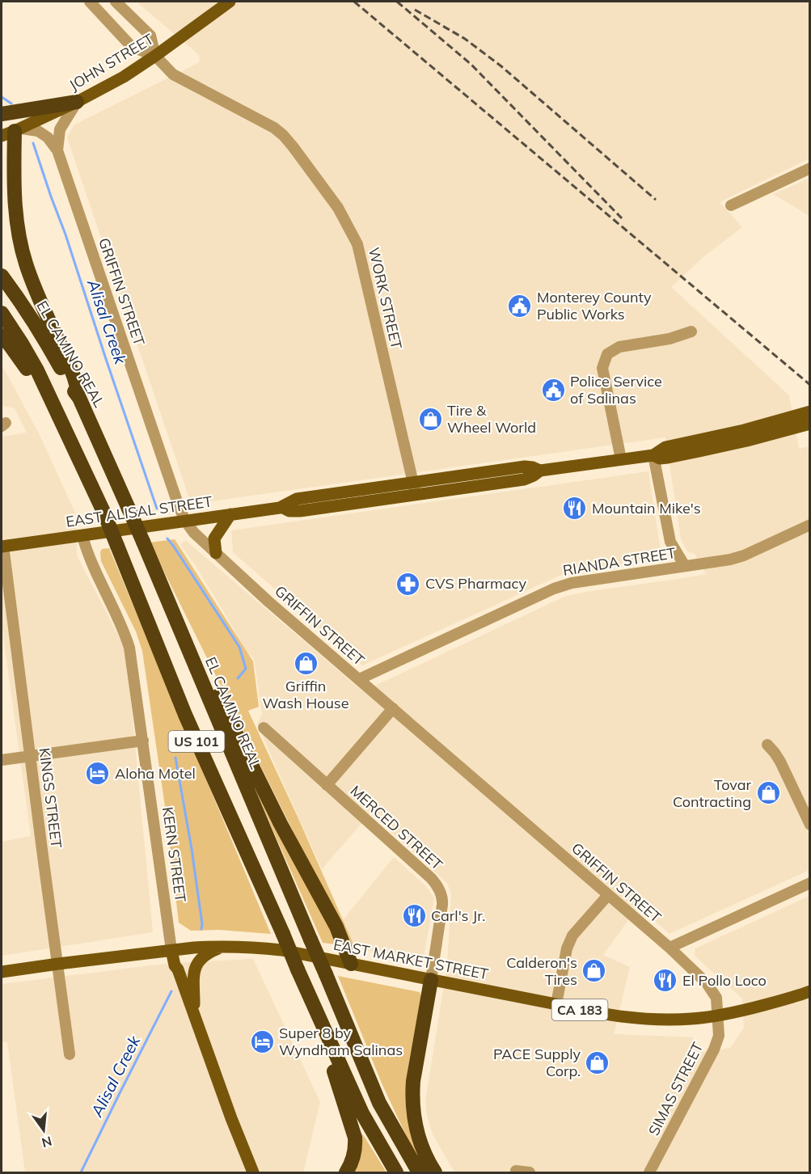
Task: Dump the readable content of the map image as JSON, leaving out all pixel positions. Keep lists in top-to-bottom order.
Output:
{
  "streets": {
    "highway": ["EL CAMINO REAL", "US 101"],
    "main road": [
      "JOHN STREET",
      "EAST ALISAL STREET",
      "KERN STREET",
      "EAST MARKET STREET",
      "CA 183"
    ],
    "street": [
      "GRIFFIN STREET",
      "WORK STREET",
      "RIANDA STREET",
      "KINGS STREET",
      "MERCED STREET",
      "SIMAS STREET"
    ]
  },
  "crossings": [
    ["JOHN STREET", "GRIFFIN STREET"],
    ["JOHN STREET", "WORK STREET"],
    ["GRIFFIN STREET", "EAST ALISAL STREET"],
    ["GRIFFIN STREET", "RIANDA STREET"],
    ["GRIFFIN STREET", "EAST MARKET STREET"],
    ["GRIFFIN STREET", "SIMAS STREET"],
    ["WORK STREET", "EAST ALISAL STREET"],
    ["EAST ALISAL STREET", "KINGS STREET"],
    ["EAST ALISAL STREET", "KERN STREET"],
    ["US 101", "EAST MARKET STREET"],
    ["KINGS STREET", "EAST MARKET STREET"],
    ["MERCED STREET", "EAST MARKET STREET"],
    ["KERN STREET", "EAST MARKET STREET"],
    ["EAST MARKET STREET", "SIMAS STREET"]
  ],
  "water": ["Alisal Creek"],
  "places": {
    "public building": ["Monterey County Public Works", "Police Service of Salinas"],
    "shop": [
      "Tire & Wheel World",
      "Griffin Wash House",
      "Tovar Contracting",
      "Calderon's Tires",
      "PACE Supply Corp."
    ],
    "restaurant": ["Mountain Mike's", "Carl's Jr.", "El Pollo Loco"],
    "pharmacy": ["CVS Pharmacy"],
    "hotel": ["Aloha Motel", "Super 8 by Wyndham Salinas"]
  },
  "north": "bottom"
}
